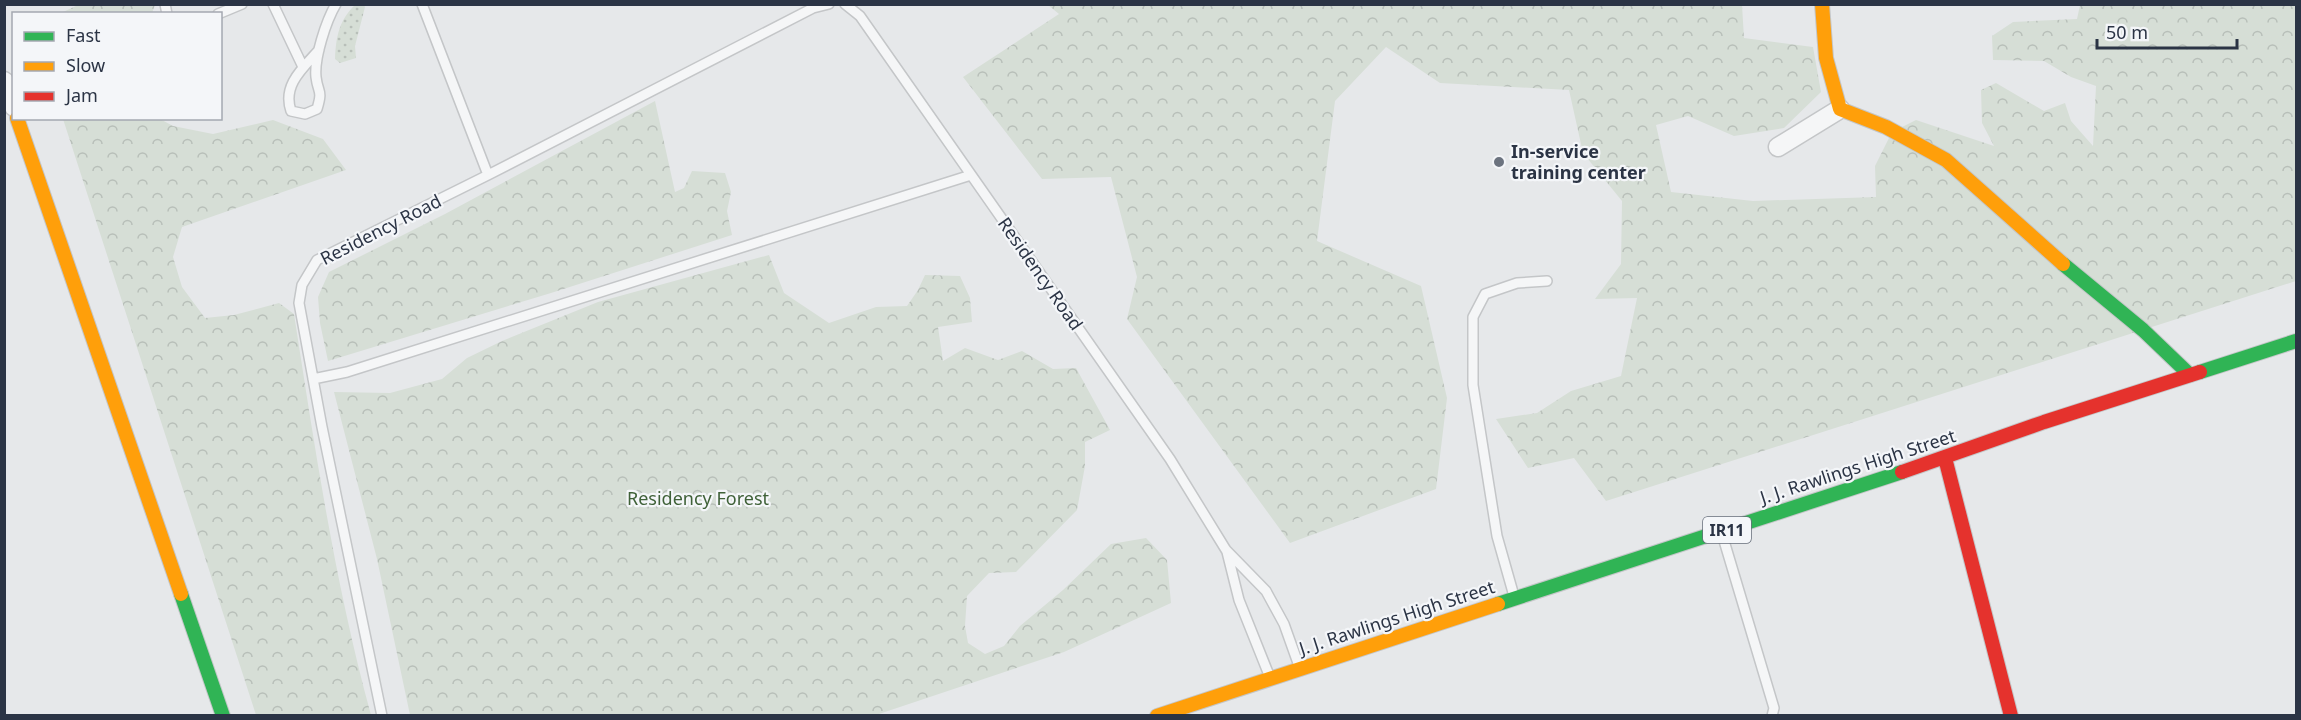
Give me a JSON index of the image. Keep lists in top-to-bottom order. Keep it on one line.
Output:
{"streets":{"street":["J. J. Rawlings High Street","IR11"],"lane":["Residency Road"]},"crossings":[["Residency Road","J. J. Rawlings High Street"]],"parks":["Residency Forest"],"places":["In-service training center"],"legend":["Fast","Slow","Jam"],"scale_bar":"50 m"}
